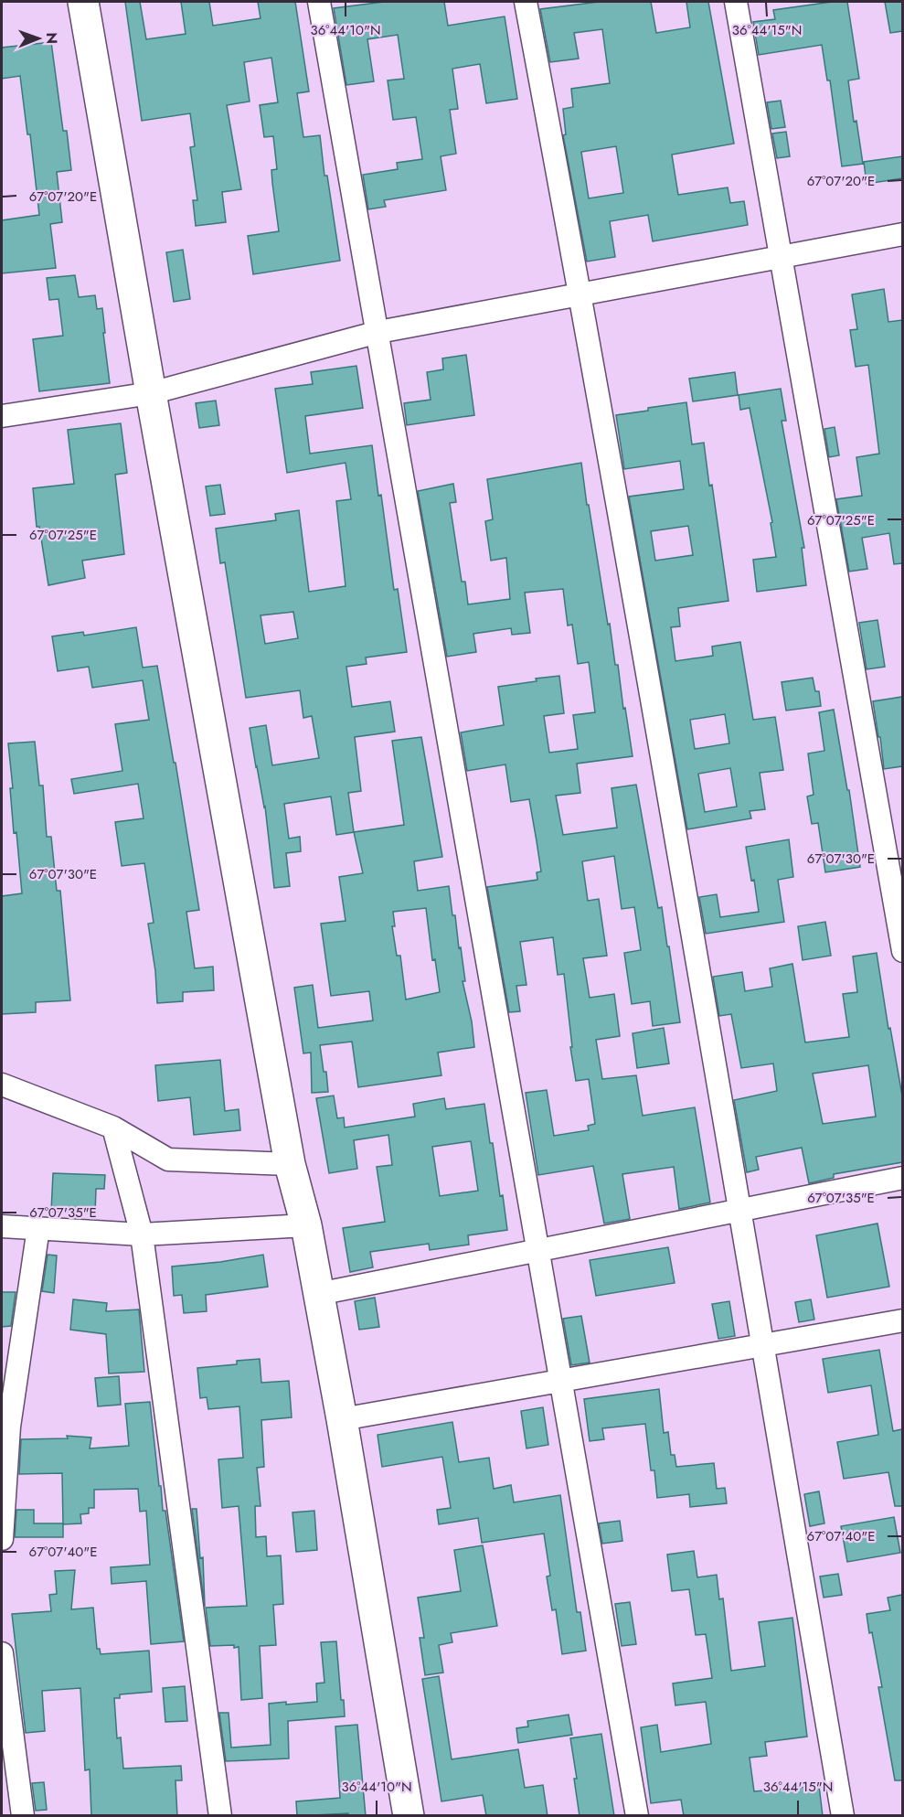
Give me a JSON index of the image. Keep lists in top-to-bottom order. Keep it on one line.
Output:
{"north":"right","coordinates":["36°44'10\"N","36°44'15\"N","67°07'20\"E","67°07'25\"E","67°07'30\"E","67°07'35\"E","67°07'40\"E"]}
